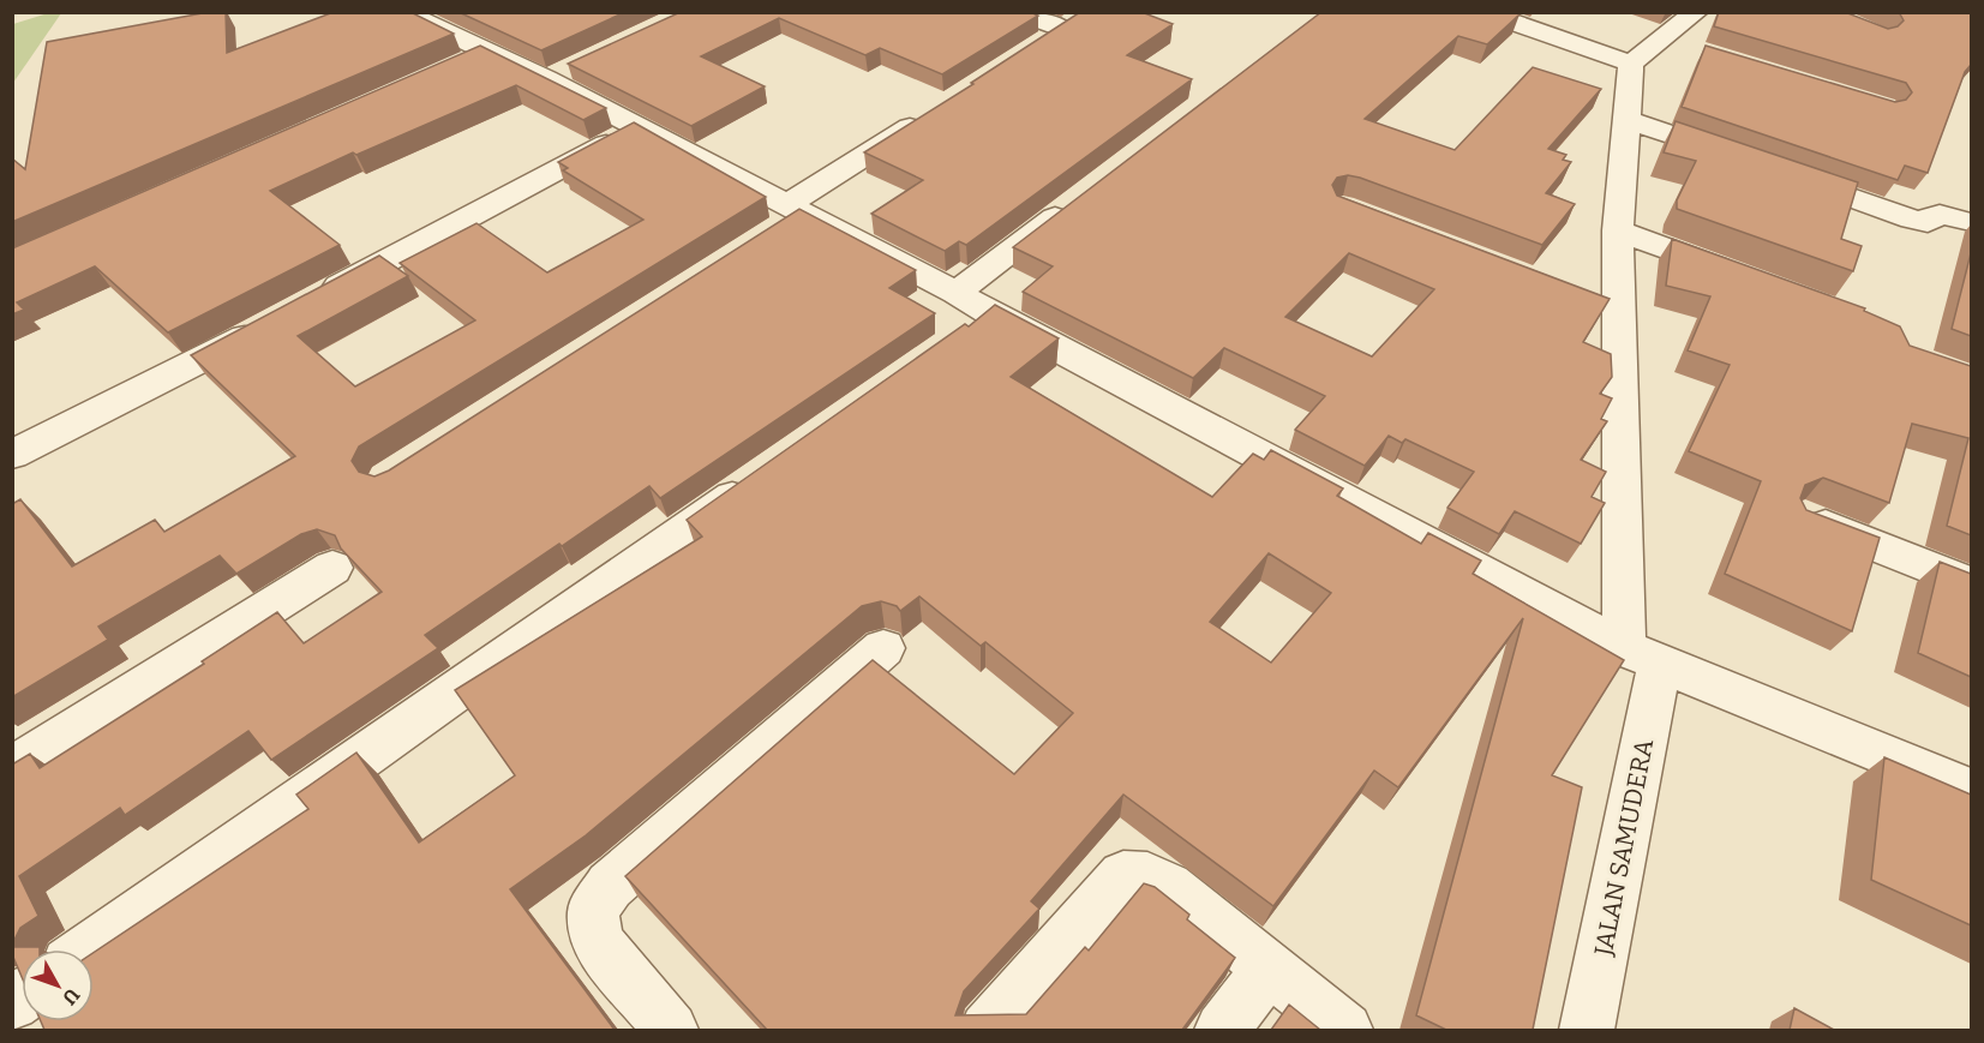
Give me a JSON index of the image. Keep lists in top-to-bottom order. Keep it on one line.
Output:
{"streets":{"street":["JALAN SAMUDERA"]},"north":"bottom right"}
